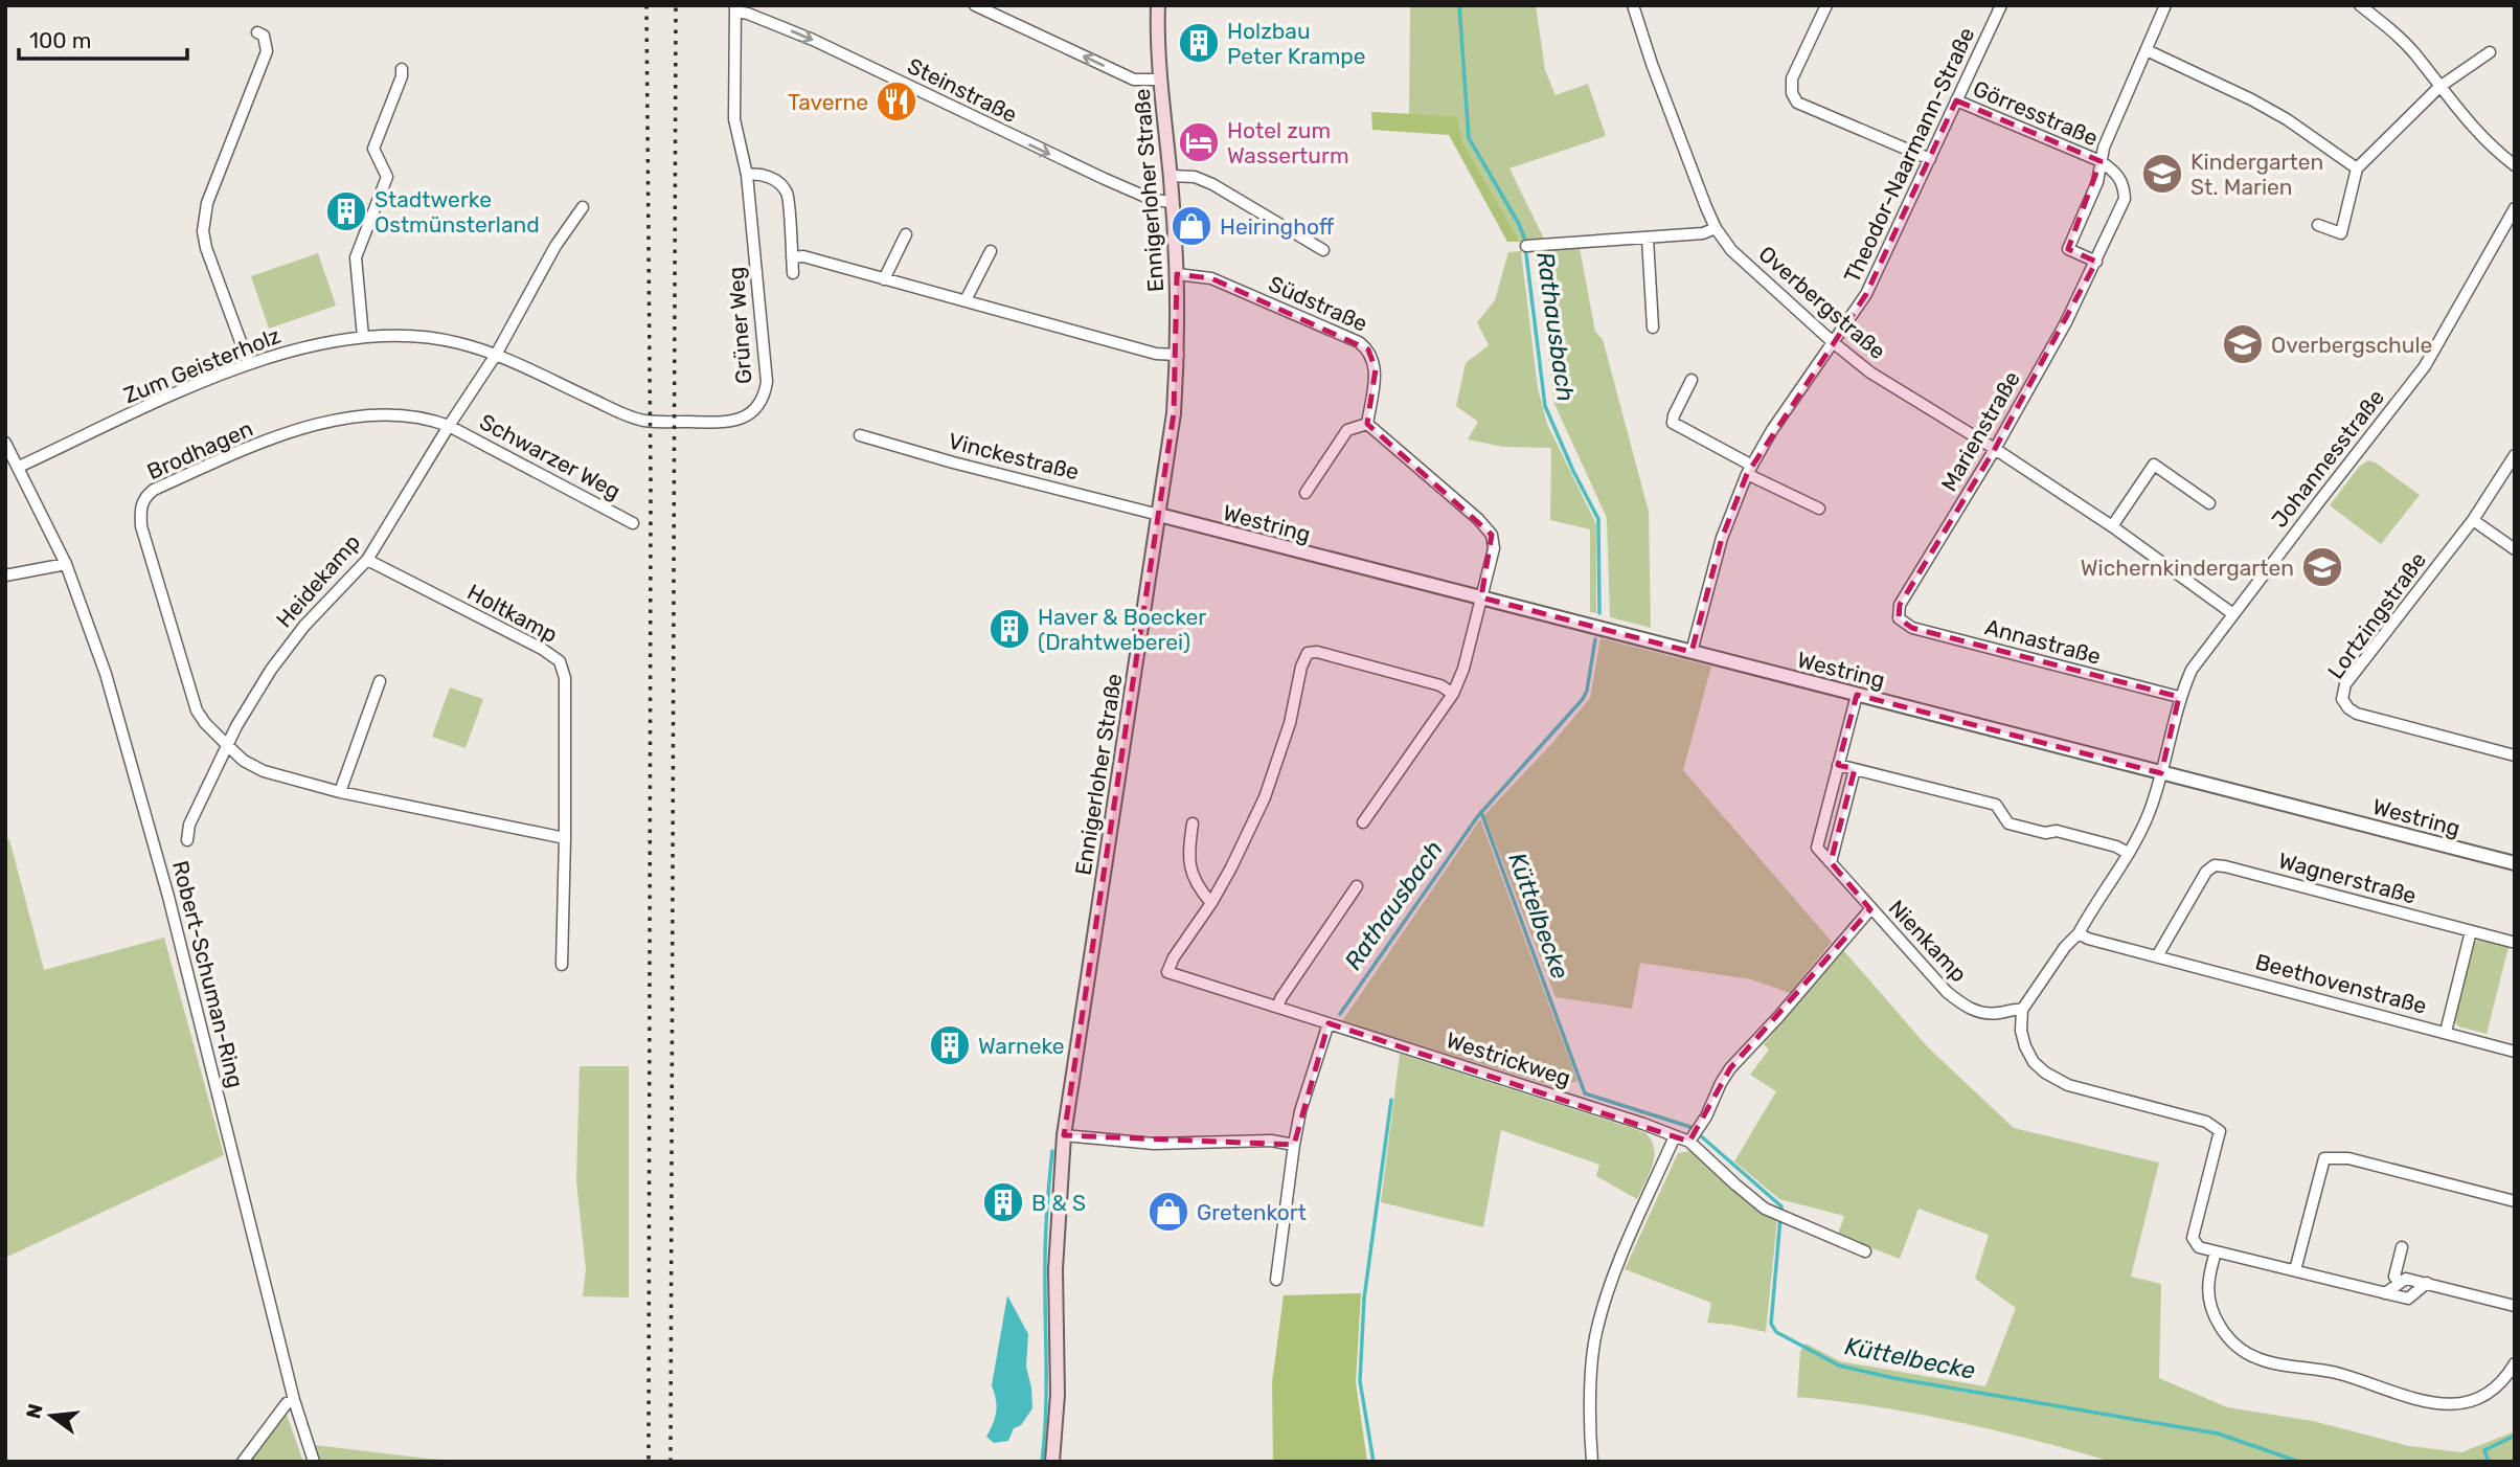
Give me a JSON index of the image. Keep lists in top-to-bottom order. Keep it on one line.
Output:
{"streets":{"main road":["Ennigerloher Straße"],"street":["Steinstraße","Görresstraße","Theodor-Naarmann-Straße","Overbergstraße","Südstraße","Grüner Weg","Zum Geisterholz","Marienstraße","Brodhagen","Schwarzer Weg","Vinckestraße","Johannesstraße","Westring","Heidekamp","Holtkamp","Lortzingstraße","Annastraße","Wagnerstraße","Nienkamp","Robert-Schuman-Ring","Beethovenstraße","Westrickweg"]},"crossings":[["Steinstraße","Ennigerloher Straße"],["Steinstraße","Grüner Weg"],["Görresstraße","Theodor-Naarmann-Straße"],["Görresstraße","Marienstraße"],["Theodor-Naarmann-Straße","Overbergstraße"],["Theodor-Naarmann-Straße","Westring"],["Ennigerloher Straße","Südstraße"],["Ennigerloher Straße","Vinckestraße"],["Ennigerloher Straße","Westring"],["Overbergstraße","Marienstraße"],["Overbergstraße","Johannesstraße"],["Grüner Weg","Zum Geisterholz"],["Grüner Weg","Heidekamp"],["Zum Geisterholz","Heidekamp"],["Zum Geisterholz","Robert-Schuman-Ring"],["Marienstraße","Annastraße"],["Brodhagen","Schwarzer Weg"],["Brodhagen","Heidekamp"],["Schwarzer Weg","Heidekamp"],["Vinckestraße","Westring"],["Johannesstraße","Westring"],["Johannesstraße","Annastraße"],["Johannesstraße","Nienkamp"],["Johannesstraße","Beethovenstraße"],["Westring","Nienkamp"],["Heidekamp","Holtkamp"],["Wagnerstraße","Beethovenstraße"]],"one_way":["Steinstraße"],"water":["Rathausbach","Küttelbecke"],"places":{"building":["Holzbau Peter Krampe","Stadtwerke Ostmünsterland","Haver & Boecker (Drahtweberei)","Warneke","B & S"],"restaurant":["Taverne"],"hotel":["Hotel zum Wasserturm"],"school or university":["Kindergarten St. Marien","Overbergschule","Wichernkindergarten"],"shop":["Heiringhoff","Gretenkort"]},"scale_bar":"100 m","north":"left"}
